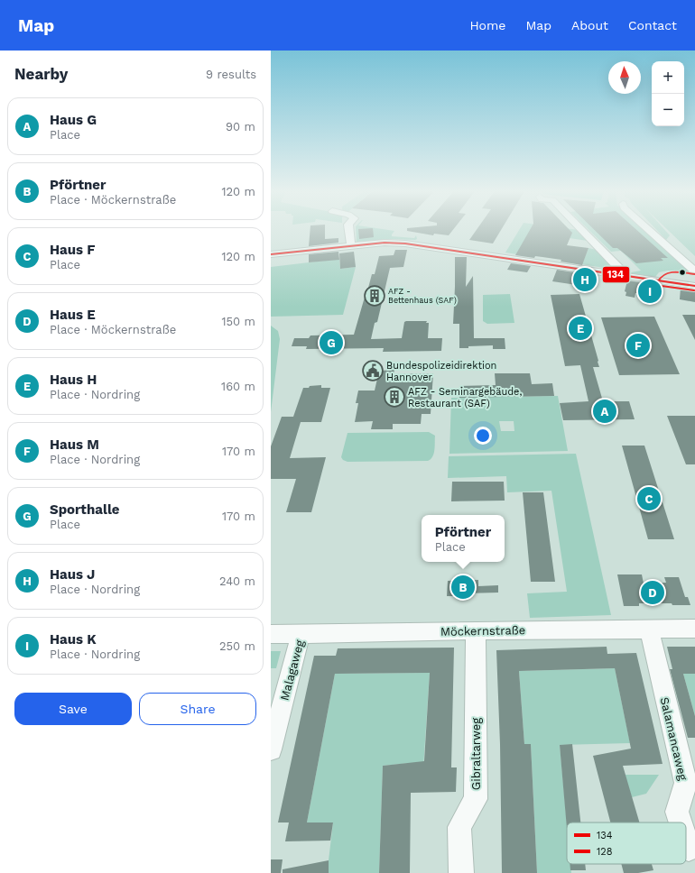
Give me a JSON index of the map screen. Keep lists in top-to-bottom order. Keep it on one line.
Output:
{"streets":{"street":["Möckernstraße","Malagaweg","Salamancaweg","Gibraltarweg"]},"crossings":[["Möckernstraße","Malagaweg"],["Möckernstraße","Salamancaweg"],["Möckernstraße","Gibraltarweg"]],"places":{"building":["AFZ - Bettenhaus (SAF)","AFZ - Seminargebäude, Restaurant (SAF)"],"public building":["Bundespolizeidirektion Hannover"]},"lines":["transit line 134","transit line 128"],"legend":["134","128"],"north":"top","page":{"header":"Map","nav":["Home","Map","About","Contact"],"heading":["Nearby","9 results"],"map_buttons":["+","−"],"list":[{"mark":"A","name":"Haus G","note":"Place","value":"90 m"},{"mark":"B","name":"Pförtner","note":"Place · Möckernstraße","value":"120 m"},{"mark":"C","name":"Haus F","note":"Place","value":"120 m"},{"mark":"D","name":"Haus E","note":"Place · Möckernstraße","value":"150 m"},{"mark":"E","name":"Haus H","note":"Place · Nordring","value":"160 m"},{"mark":"F","name":"Haus M","note":"Place · Nordring","value":"170 m"},{"mark":"G","name":"Sporthalle","note":"Place","value":"170 m"},{"mark":"H","name":"Haus J","note":"Place · Nordring","value":"240 m"},{"mark":"I","name":"Haus K","note":"Place · Nordring","value":"250 m"}],"pins":["H","I","E","G","F","A","C","B","D"],"popup":["Pförtner","Place"],"buttons":["Save","Share"]}}
